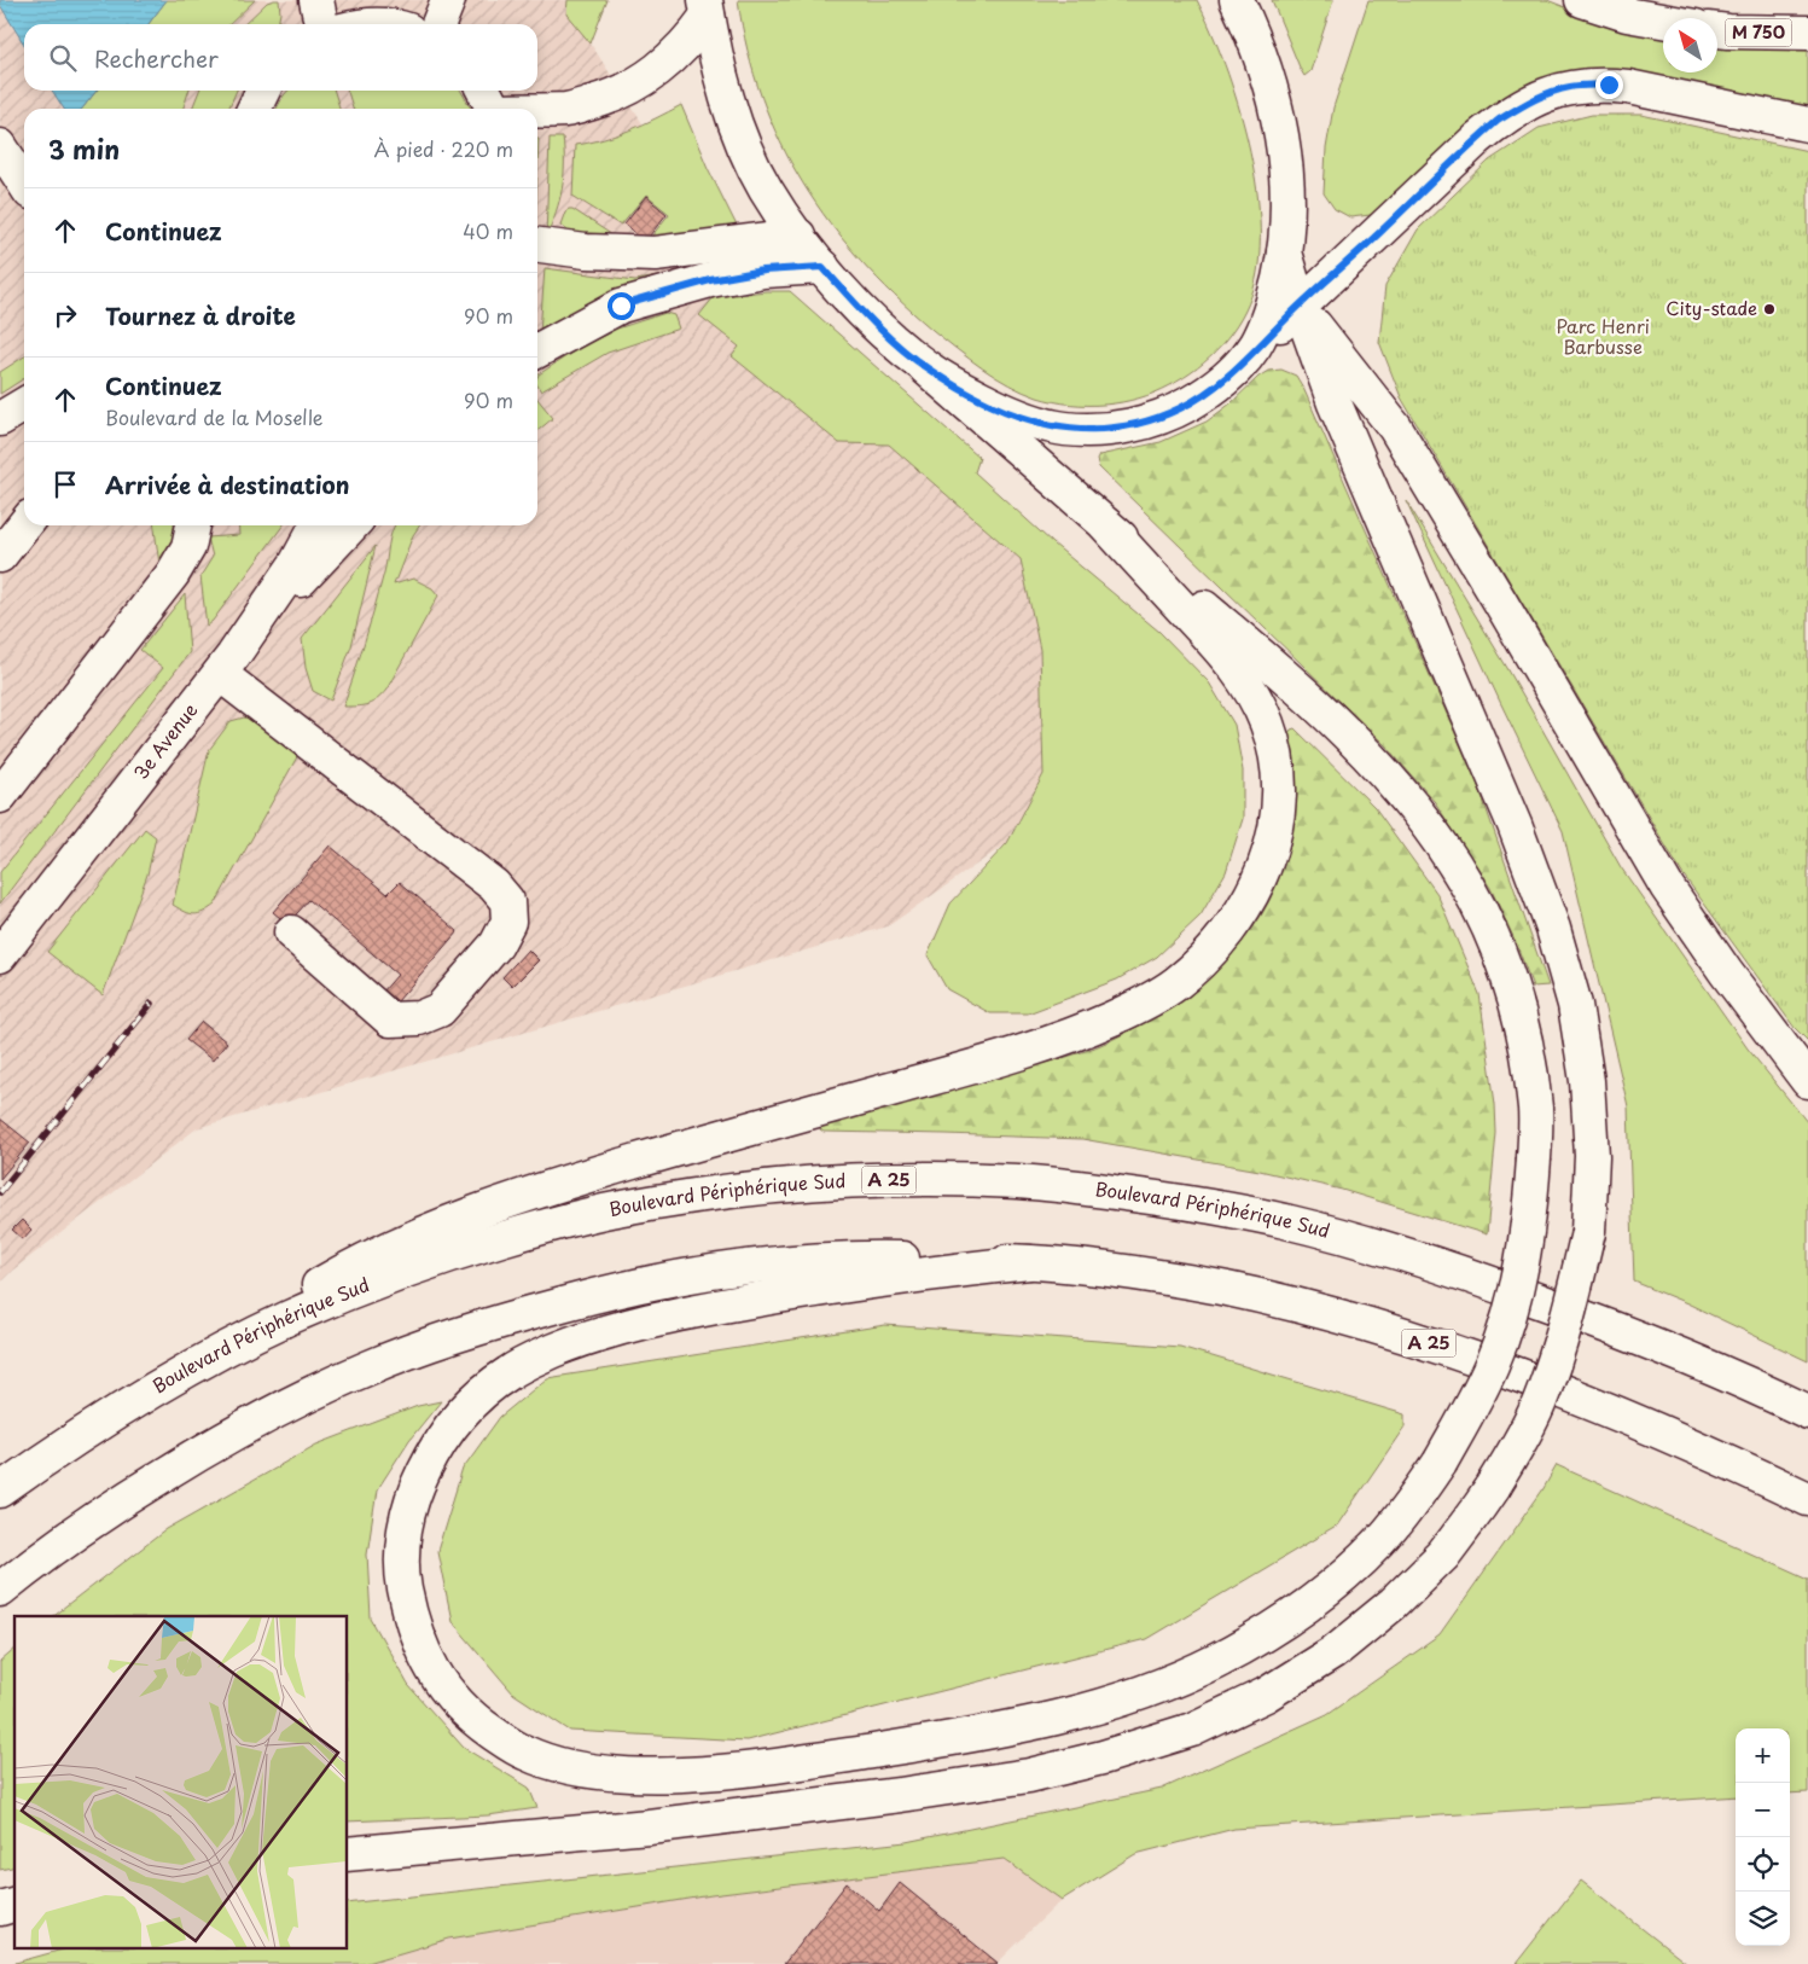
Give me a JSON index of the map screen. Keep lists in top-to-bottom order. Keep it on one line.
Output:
{"streets":{"main road":["M 750","3e Avenue","A 25","Boulevard Périphérique Sud"]},"parks":["Parc Henri Barbusse"],"places":["City-stade"],"north":"top left","page":{"search":"Rechercher","heading":["3 min","À pied · 220 m"],"list":[["Continuez","40 m"],["Tournez à droite","90 m"],["Continuez","Boulevard de la Moselle","90 m"],"Arrivée à destination"],"map_buttons":["+","−"]}}
